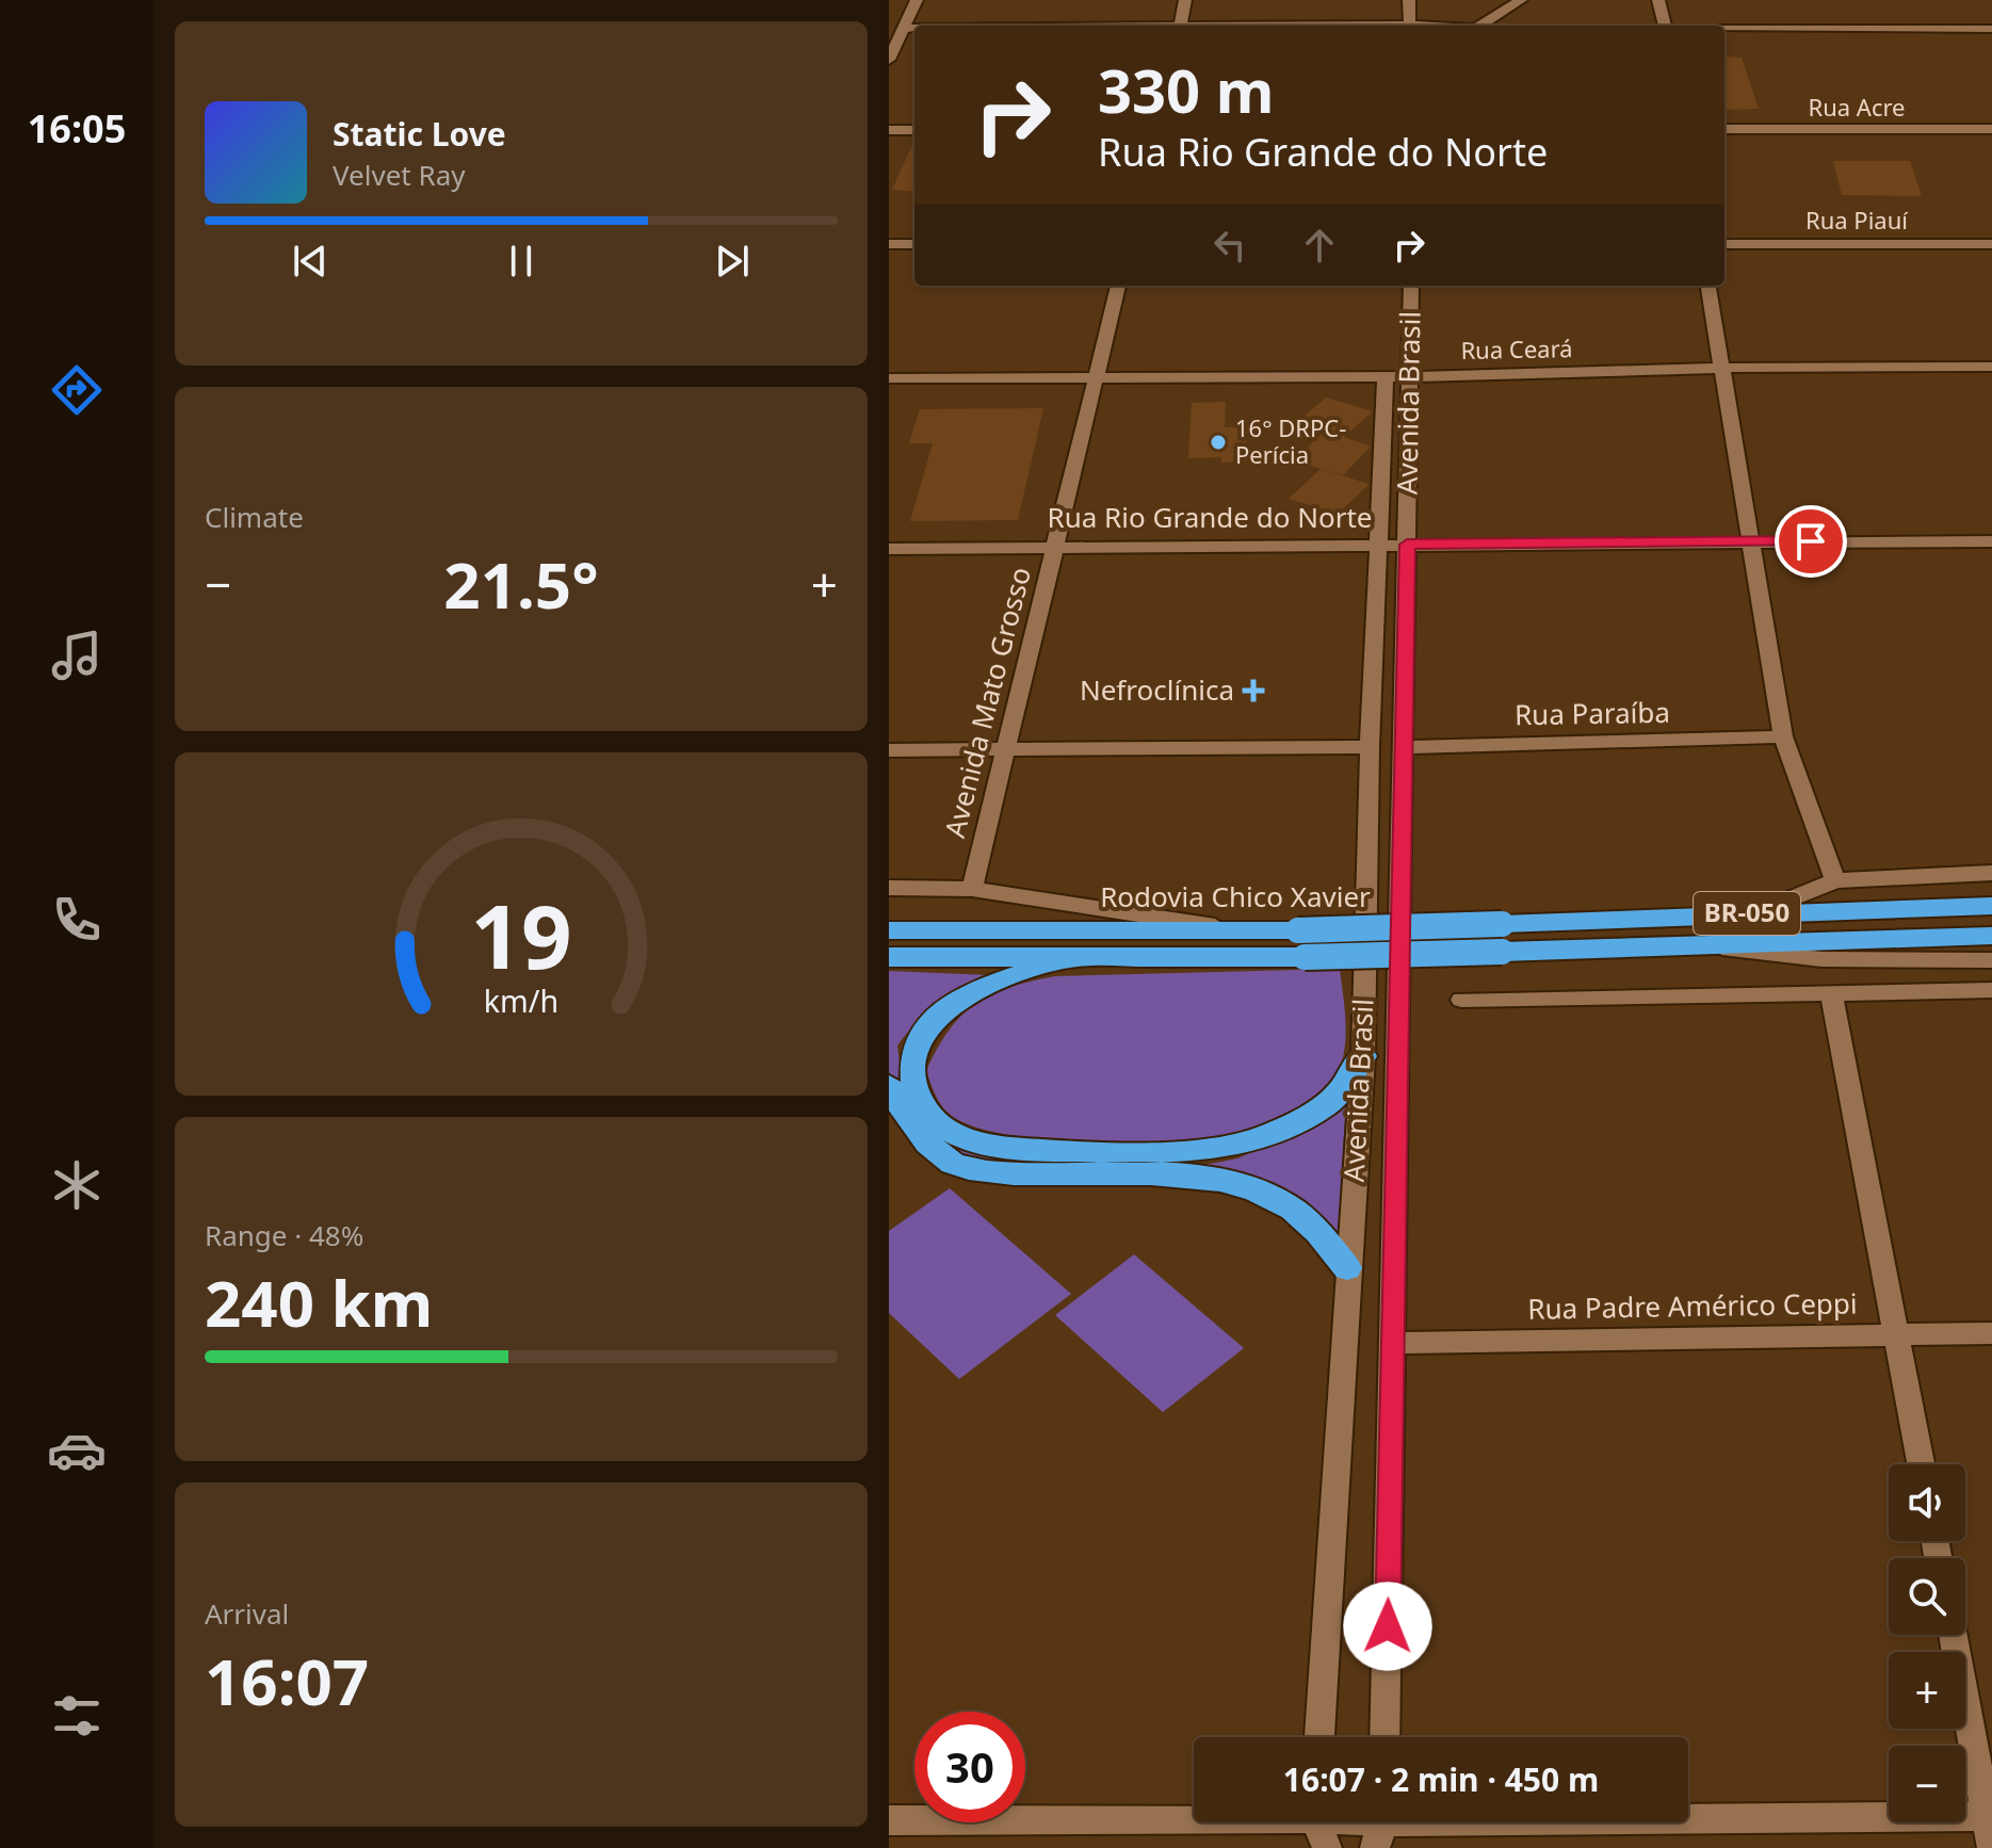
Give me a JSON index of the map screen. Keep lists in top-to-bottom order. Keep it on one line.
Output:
{"streets":{"highway":["Rodovia Chico Xavier","BR-050"],"street":["Rua Acre","Rua Piauí","Rua Ceará","Avenida Brasil","Rua Rio Grande do Norte","Avenida Mato Grosso","Rua Paraíba","Rua Padre Américo Ceppi"]},"crossings":[["Rua Ceará","Avenida Brasil"],["Rua Ceará","Avenida Mato Grosso"],["Avenida Brasil","Rua Rio Grande do Norte"],["Avenida Brasil","Rua Paraíba"],["Avenida Brasil","Rua Padre Américo Ceppi"],["Rua Rio Grande do Norte","Avenida Mato Grosso"]],"places":{"other":["16° DRPC- Perícia"],"health":["Nefroclínica"]},"page":{"tabs":"16:05","turn":["330 m","Rua Rio Grande do Norte"],"song":["Static Love","Velvet Ray"],"tile":["Climate",["Range · 48%","240 km"],["Arrival","16:07"]],"heat":["−","21.5°","+"],"map_buttons":["+","−"],"limit":"30","trip":"16:07 · 2 min · 450 m","gauge":["19","km/h"]}}
